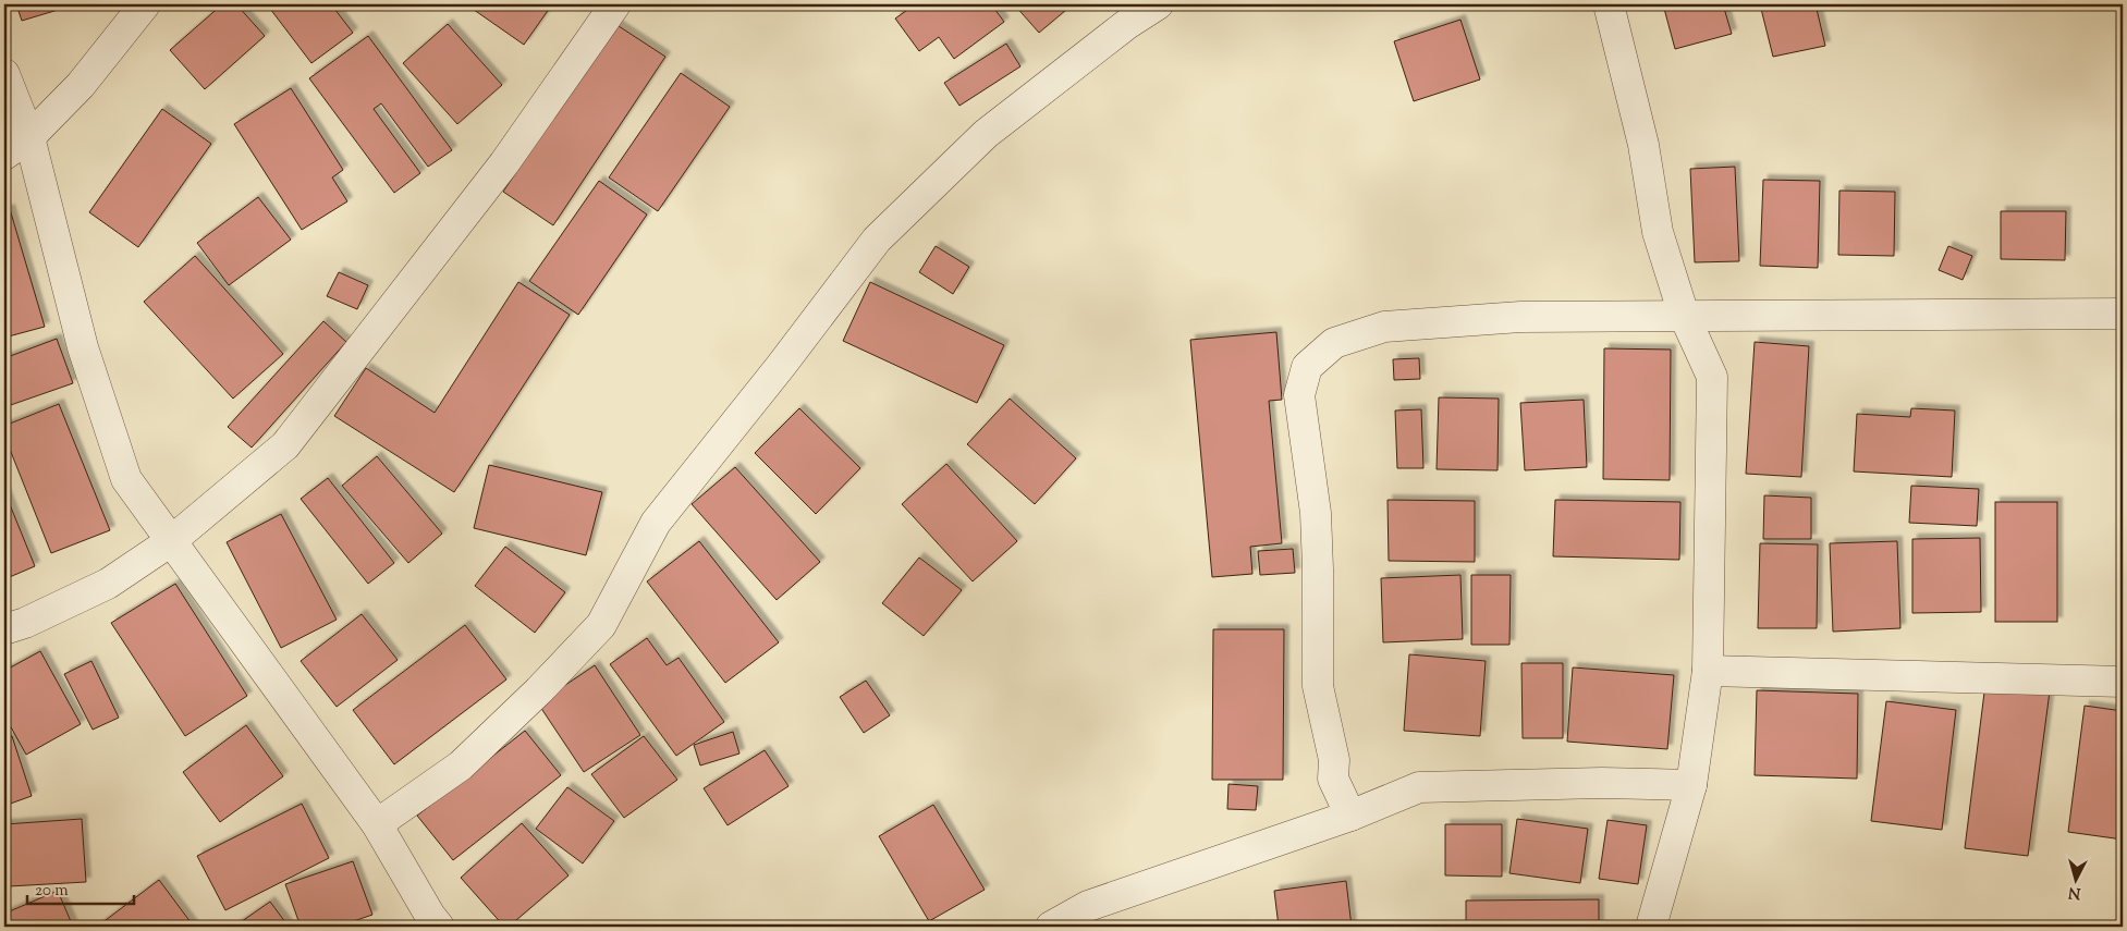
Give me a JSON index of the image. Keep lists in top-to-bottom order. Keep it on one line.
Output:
{"scale_bar":"20 m","north":"bottom"}
